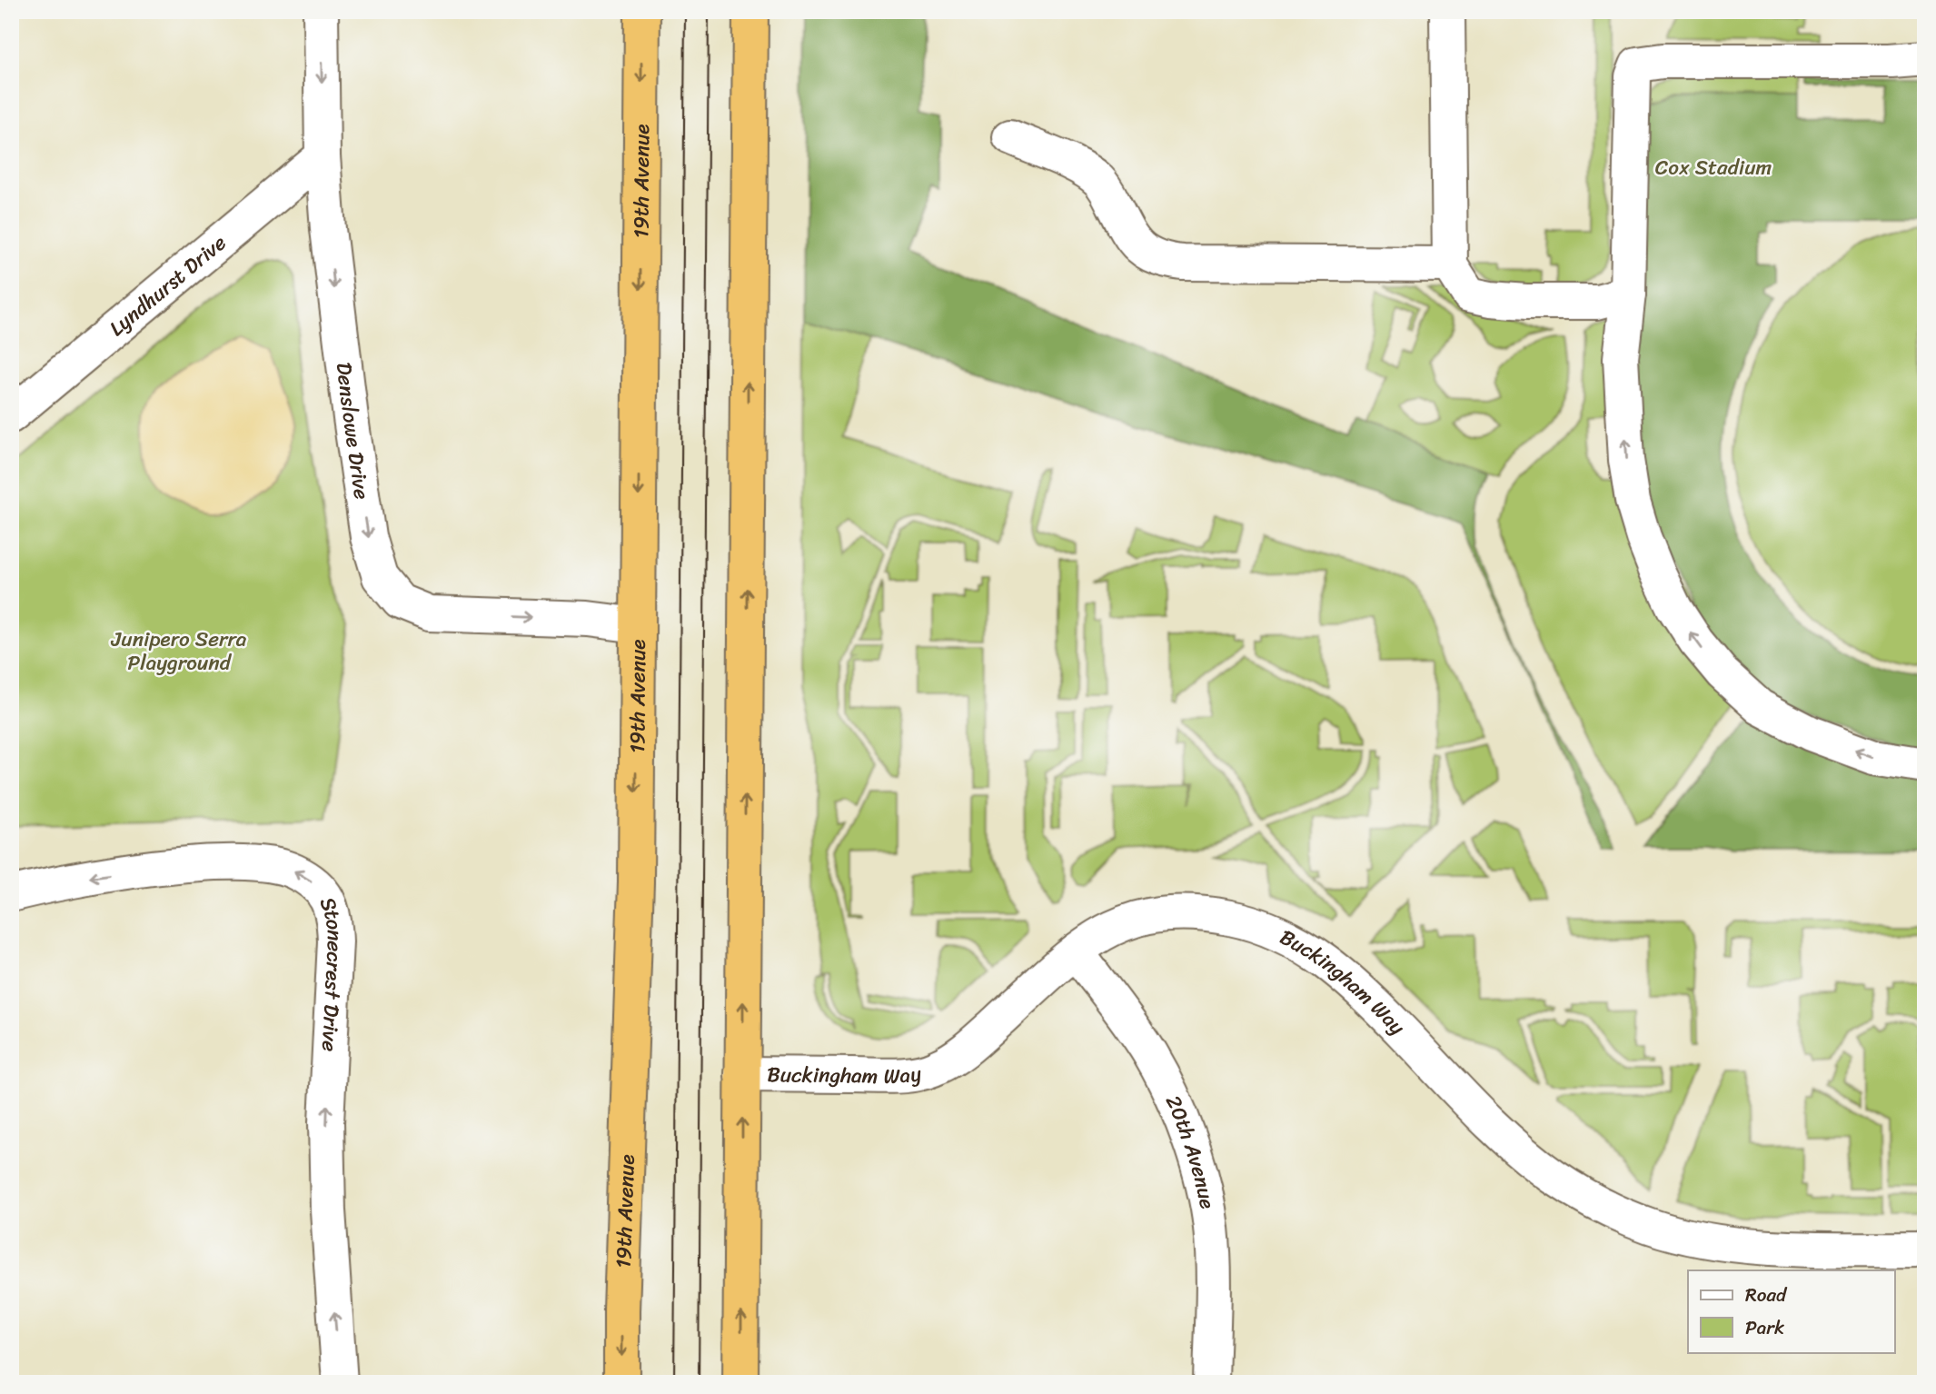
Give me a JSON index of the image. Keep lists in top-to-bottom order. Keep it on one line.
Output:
{"streets":{"highway":["19th Avenue"],"street":["Lyndhurst Drive","Denslowe Drive","Stonecrest Drive","Buckingham Way","20th Avenue"]},"crossings":[["19th Avenue","Denslowe Drive"],["Lyndhurst Drive","Denslowe Drive"],["Buckingham Way","20th Avenue"]],"one_way":["Denslowe Drive"],"parks":["Cox Stadium","Junipero Serra Playground"],"legend":["Road","Park"]}
